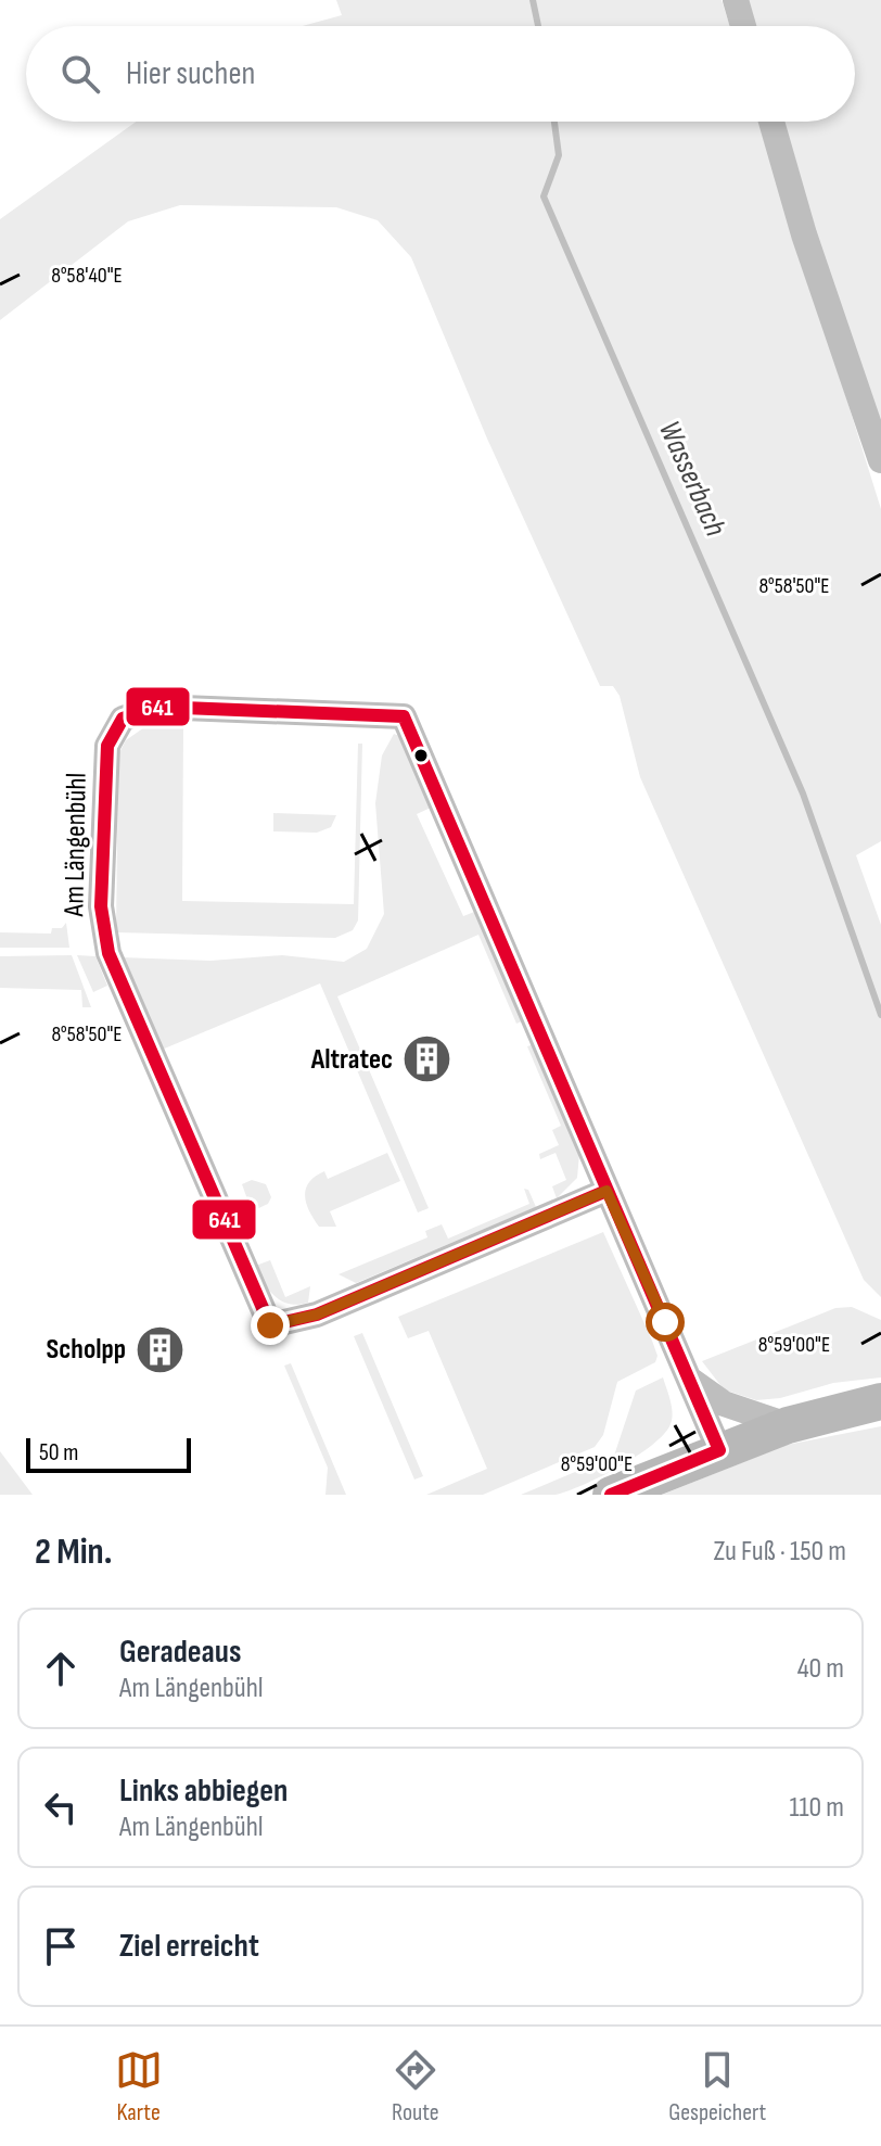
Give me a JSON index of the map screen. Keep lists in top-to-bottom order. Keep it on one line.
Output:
{"streets":{"street":["Am Längenbühl"]},"water":["Wasserbach"],"places":{"building":["Altratec","Scholpp"]},"lines":["transit line 641"],"scale_bar":"50 m","page":{"search":"Hier suchen","scale":"50 m","heading":["2 Min.","Zu Fuß · 150 m"],"list":[["Geradeaus","Am Längenbühl","40 m"],["Links abbiegen","Am Längenbühl","110 m"],"Ziel erreicht"],"nav":["Karte","Route","Gespeichert"]},"coordinates":["8°58'40\"E","8°58'50\"E","8°59'00\"E"]}
